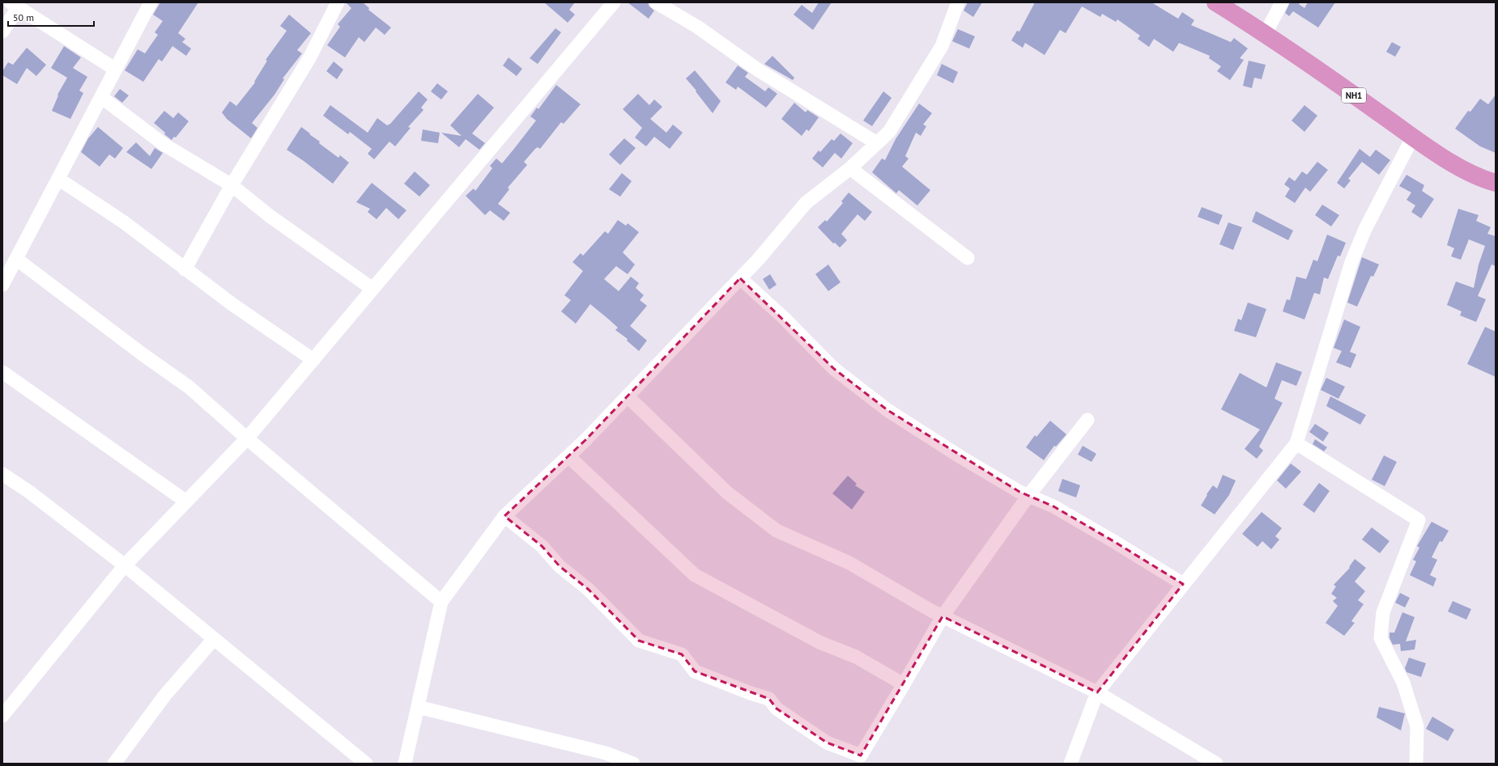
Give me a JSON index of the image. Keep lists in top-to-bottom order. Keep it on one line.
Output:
{"streets":{"highway":["NH1"]},"scale_bar":"50 m"}
